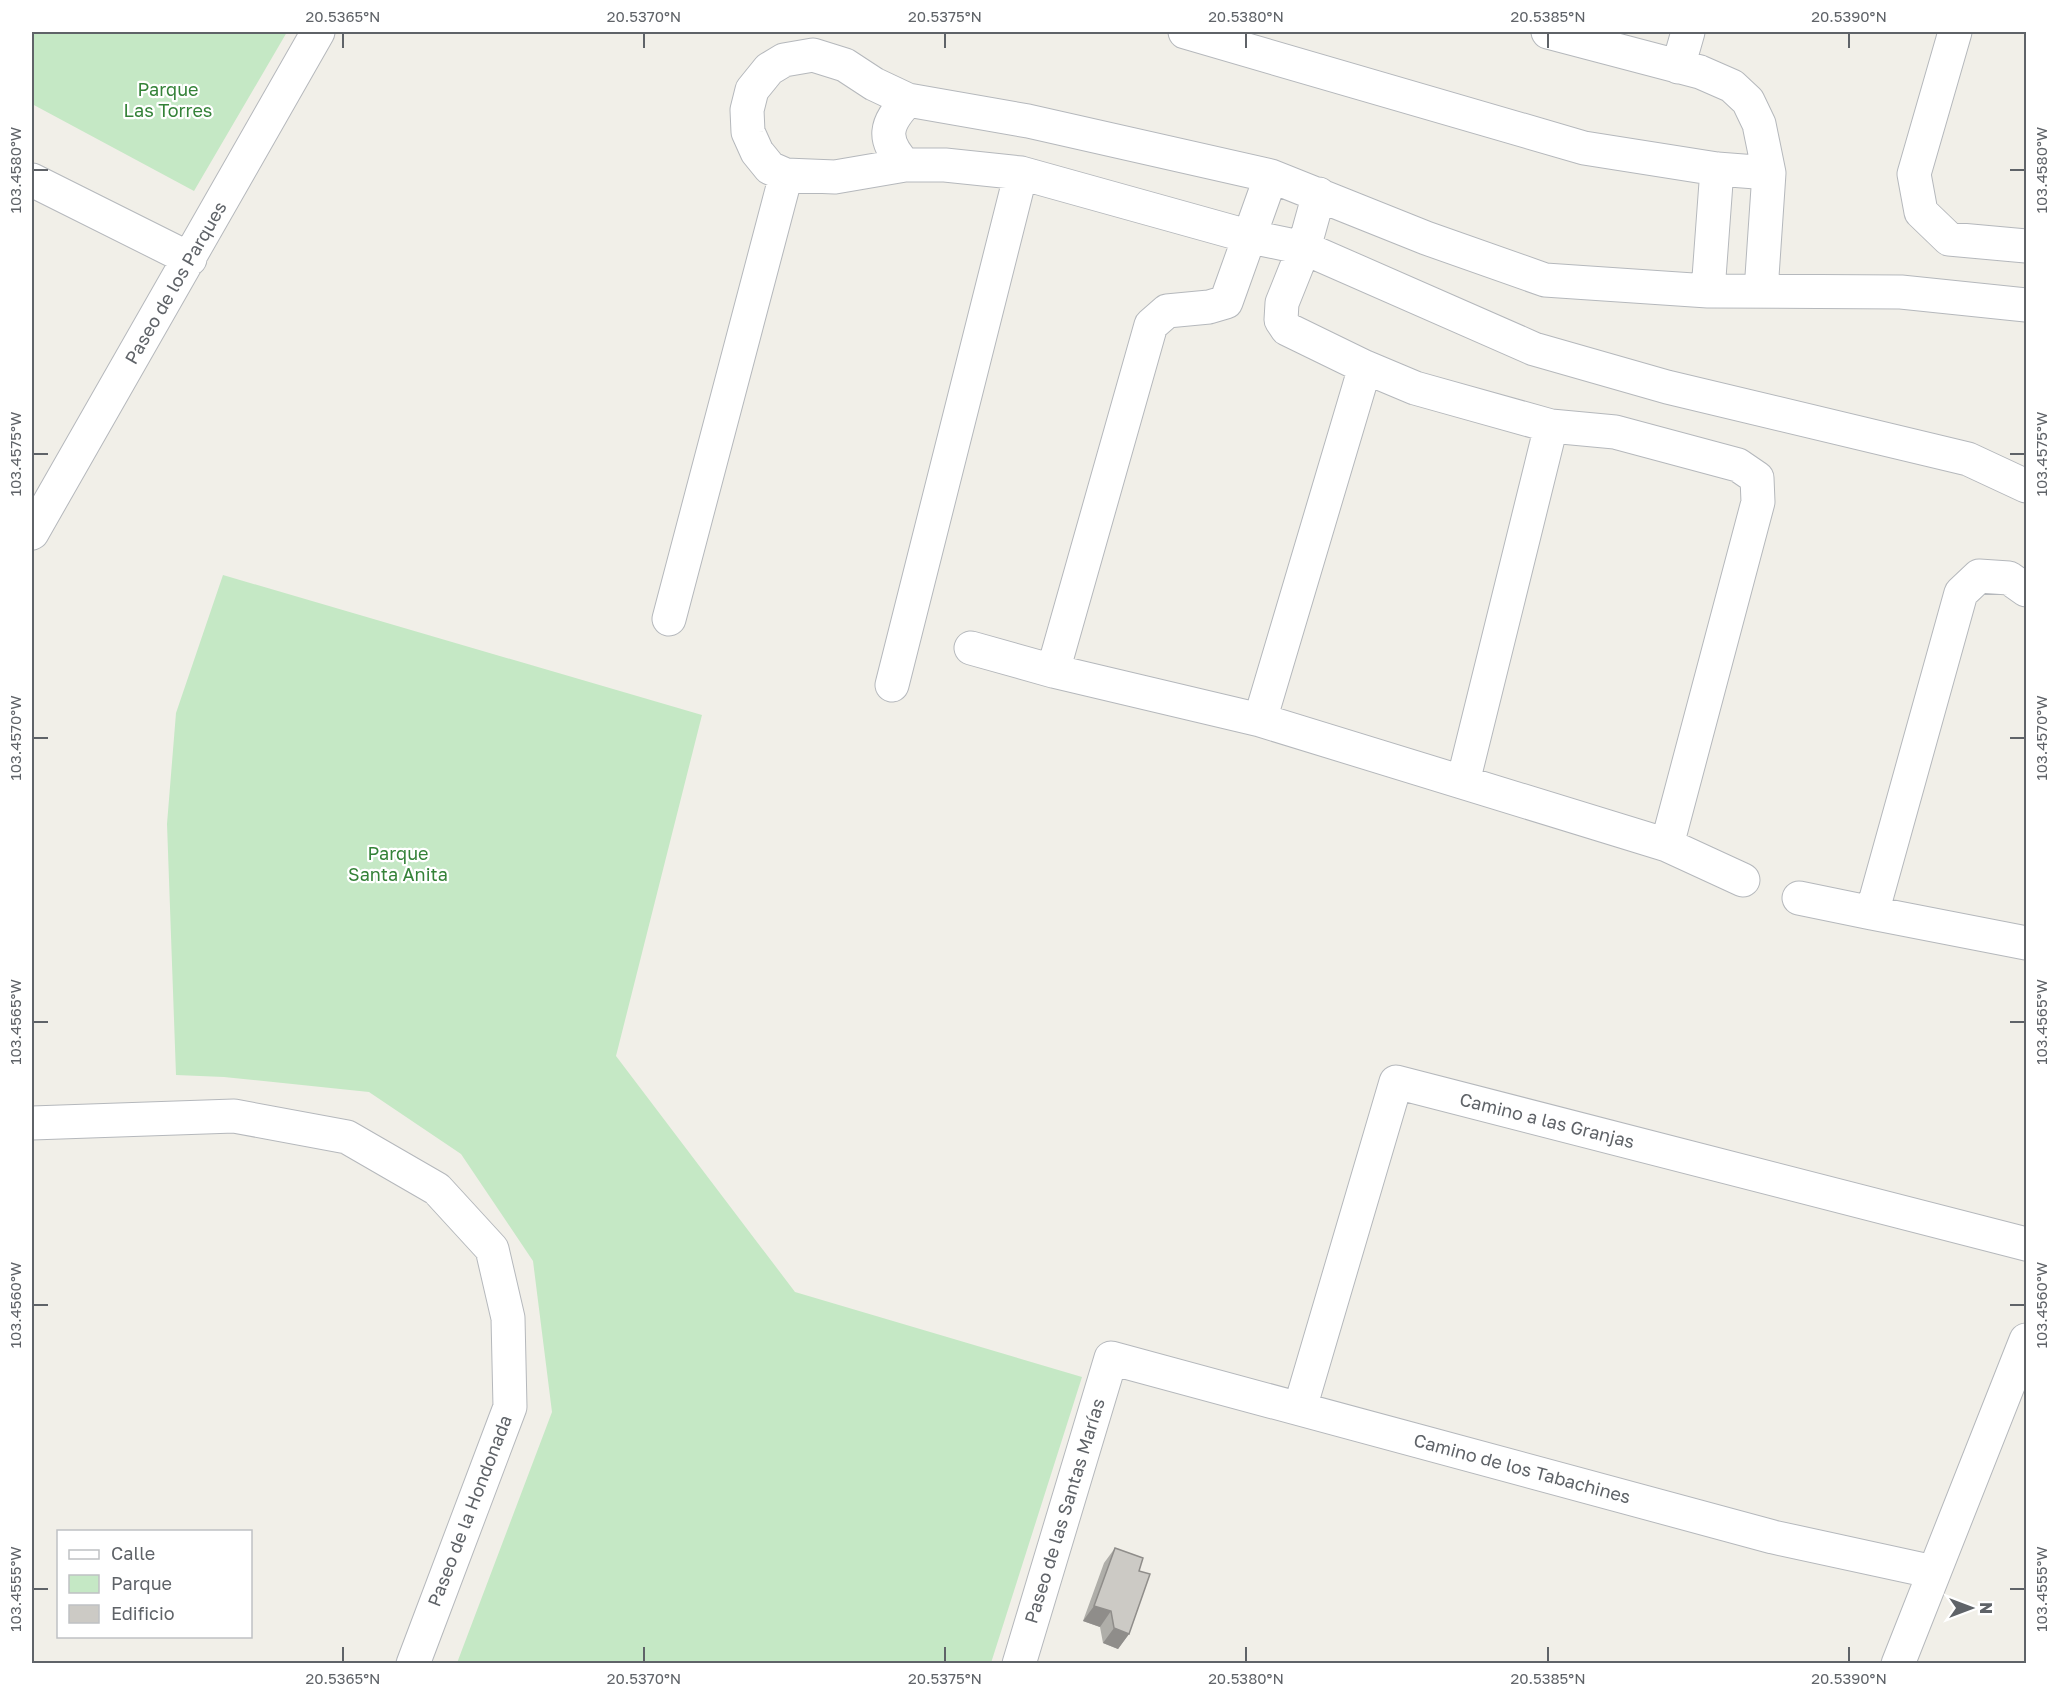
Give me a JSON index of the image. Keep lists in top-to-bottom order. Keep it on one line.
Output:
{"streets":{"street":["Paseo de los Parques","Camino a las Granjas","Camino de los Tabachines","Paseo de la Hondonada","Paseo de las Santas Marías"]},"crossings":[["Camino a las Granjas","Camino de los Tabachines"],["Camino de los Tabachines","Paseo de las Santas Marías"]],"parks":["Parque Las Torres","Parque Santa Anita"],"legend":["Calle","Parque","Edificio"],"north":"right","coordinates":["20.5365°N","20.5370°N","20.5375°N","20.5380°N","20.5385°N","20.5390°N","103.4580°W","103.4575°W","103.4570°W","103.4565°W","103.4560°W","103.4555°W"]}
